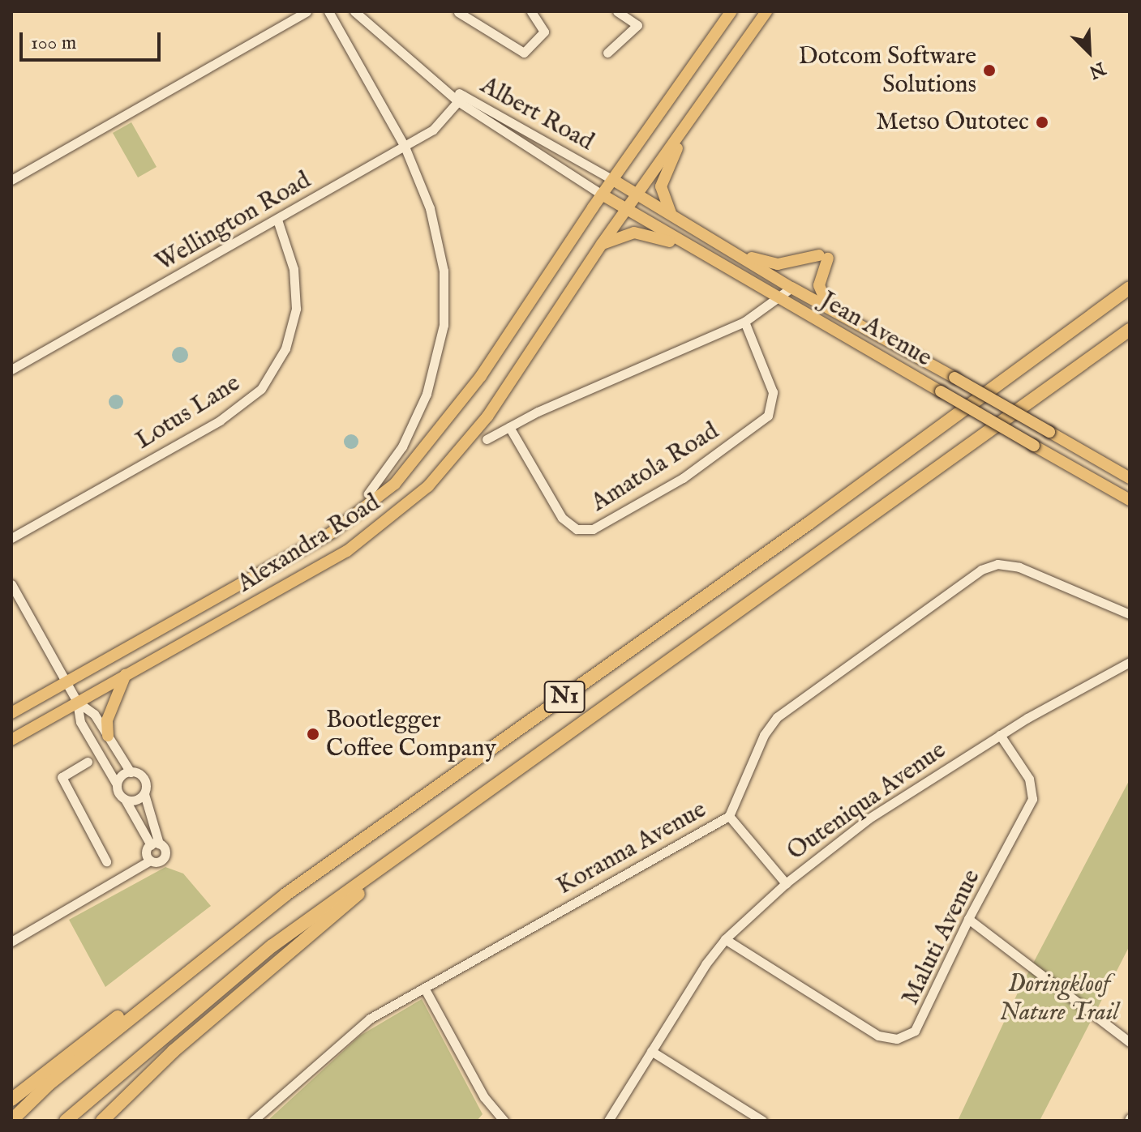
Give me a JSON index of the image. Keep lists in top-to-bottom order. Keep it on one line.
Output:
{"streets":{"highway":["N1"],"main road":["Jean Avenue","Alexandra Road"],"street":["Albert Road","Wellington Road","Lotus Lane","Amatola Road","Outeniqua Avenue","Koranna Avenue","Maluti Avenue"]},"crossings":[["Albert Road","Wellington Road"],["Albert Road","Jean Avenue"],["Albert Road","Alexandra Road"],["Wellington Road","Lotus Lane"],["Wellington Road","Alexandra Road"],["Jean Avenue","Alexandra Road"],["Outeniqua Avenue","Maluti Avenue"]],"parks":["Doringkloof Nature Trail"],"places":["Dotcom Software Solutions","Metso Outotec","Bootlegger Coffee Company"],"scale_bar":"100 m","north":"bottom right"}
